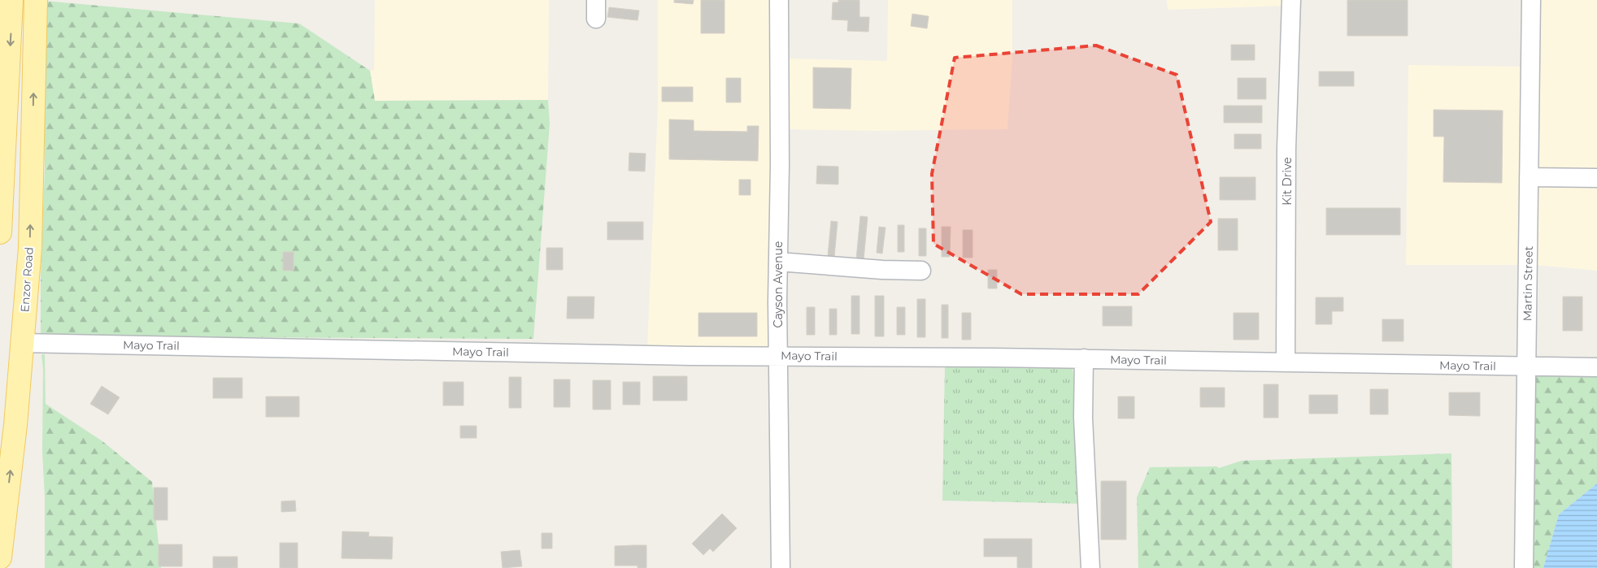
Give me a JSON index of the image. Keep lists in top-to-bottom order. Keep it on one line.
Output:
{"streets":{"main road":["Enzor Road"],"street":["Kit Drive","Martin Street","Cayson Avenue","Mayo Trail"]},"crossings":[["Kit Drive","Mayo Trail"],["Enzor Road","Mayo Trail"],["Martin Street","Mayo Trail"],["Cayson Avenue","Mayo Trail"]]}
